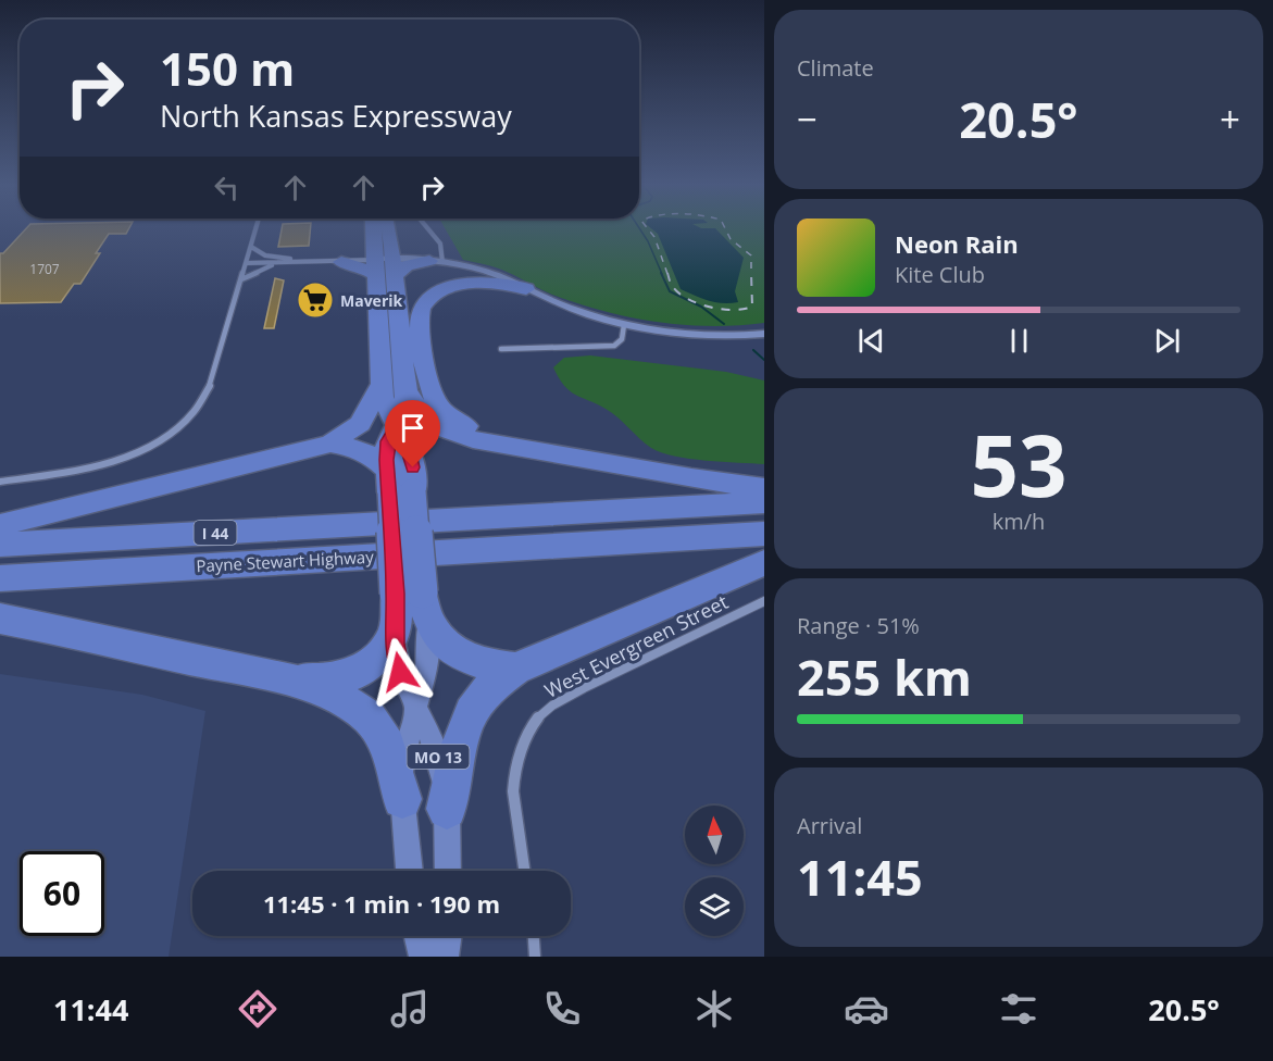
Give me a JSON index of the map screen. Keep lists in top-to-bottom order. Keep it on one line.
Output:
{"streets":{"highway":["I 44","Payne Stewart Highway","MO 13"],"street":["West Evergreen Street"]},"places":{"supermarket":["Maverik"]},"house_numbers":["1707"],"north":"top","page":{"tile":["Climate",["53","km/h"],["Range · 51%","255 km"],["Arrival","11:45"]],"turn":["150 m","North Kansas Expressway"],"heat":["−","20.5°","+"],"song":["Neon Rain","Kite Club"],"limit":"60","trip":"11:45 · 1 min · 190 m","tabs":["11:44","20.5°"]}}
